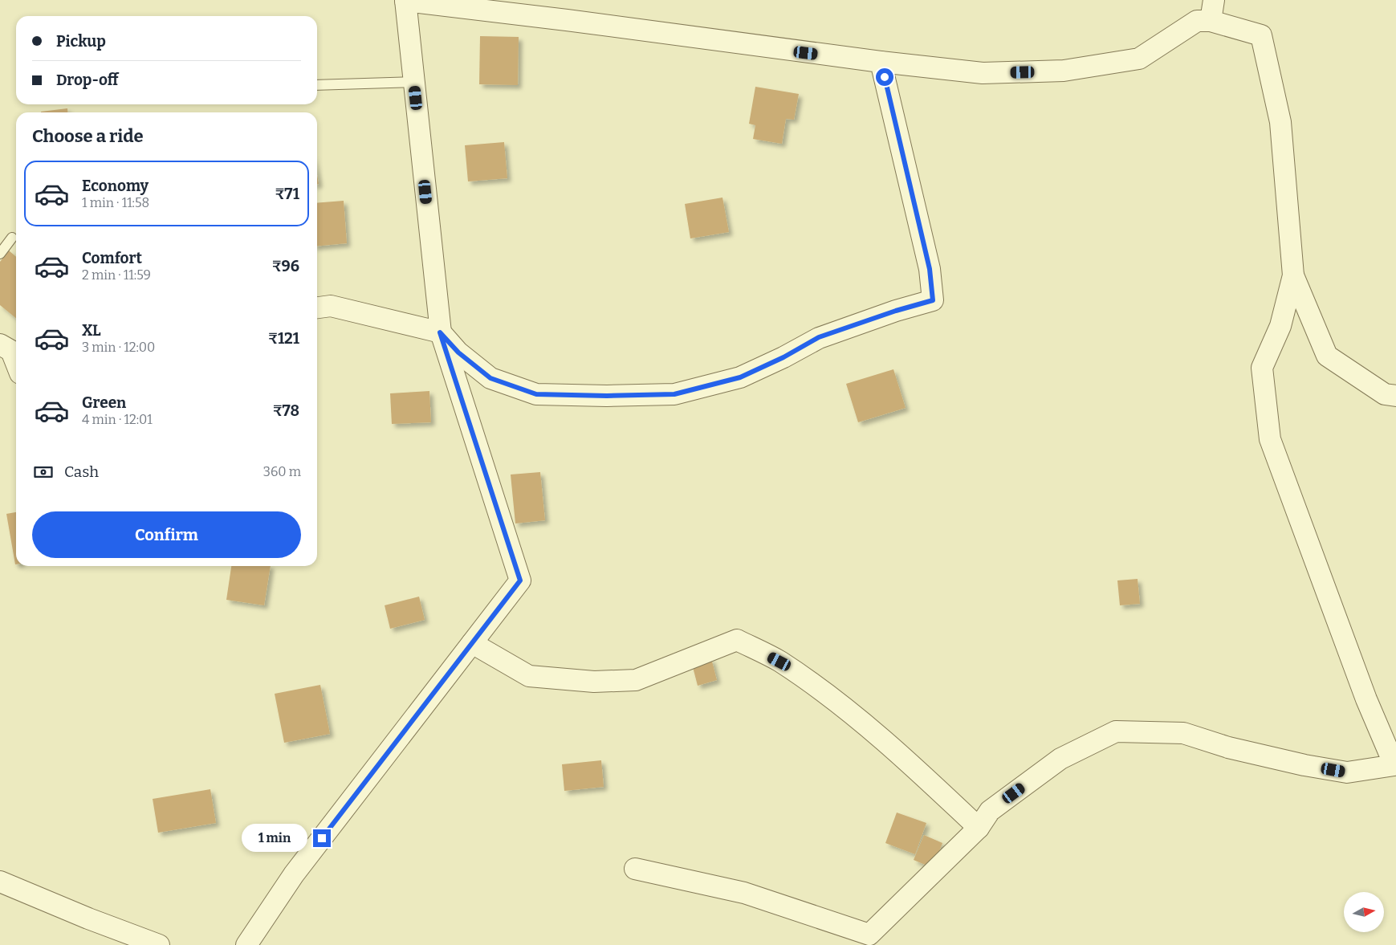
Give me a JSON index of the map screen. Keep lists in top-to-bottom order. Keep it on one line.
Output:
{"north":"right","page":{"banner":["Pickup","Drop-off"],"heading":"Choose a ride","list":[{"name":"Economy","note":"1 min · 11:58","value":"₹71"},{"name":"Comfort","note":"2 min · 11:59","value":"₹96"},{"name":"XL","note":"3 min · 12:00","value":"₹121"},{"name":"Green","note":"4 min · 12:01","value":"₹78"}],"pay":["Cash","360 m"],"buttons":"Confirm","bubble":"1 min"}}
